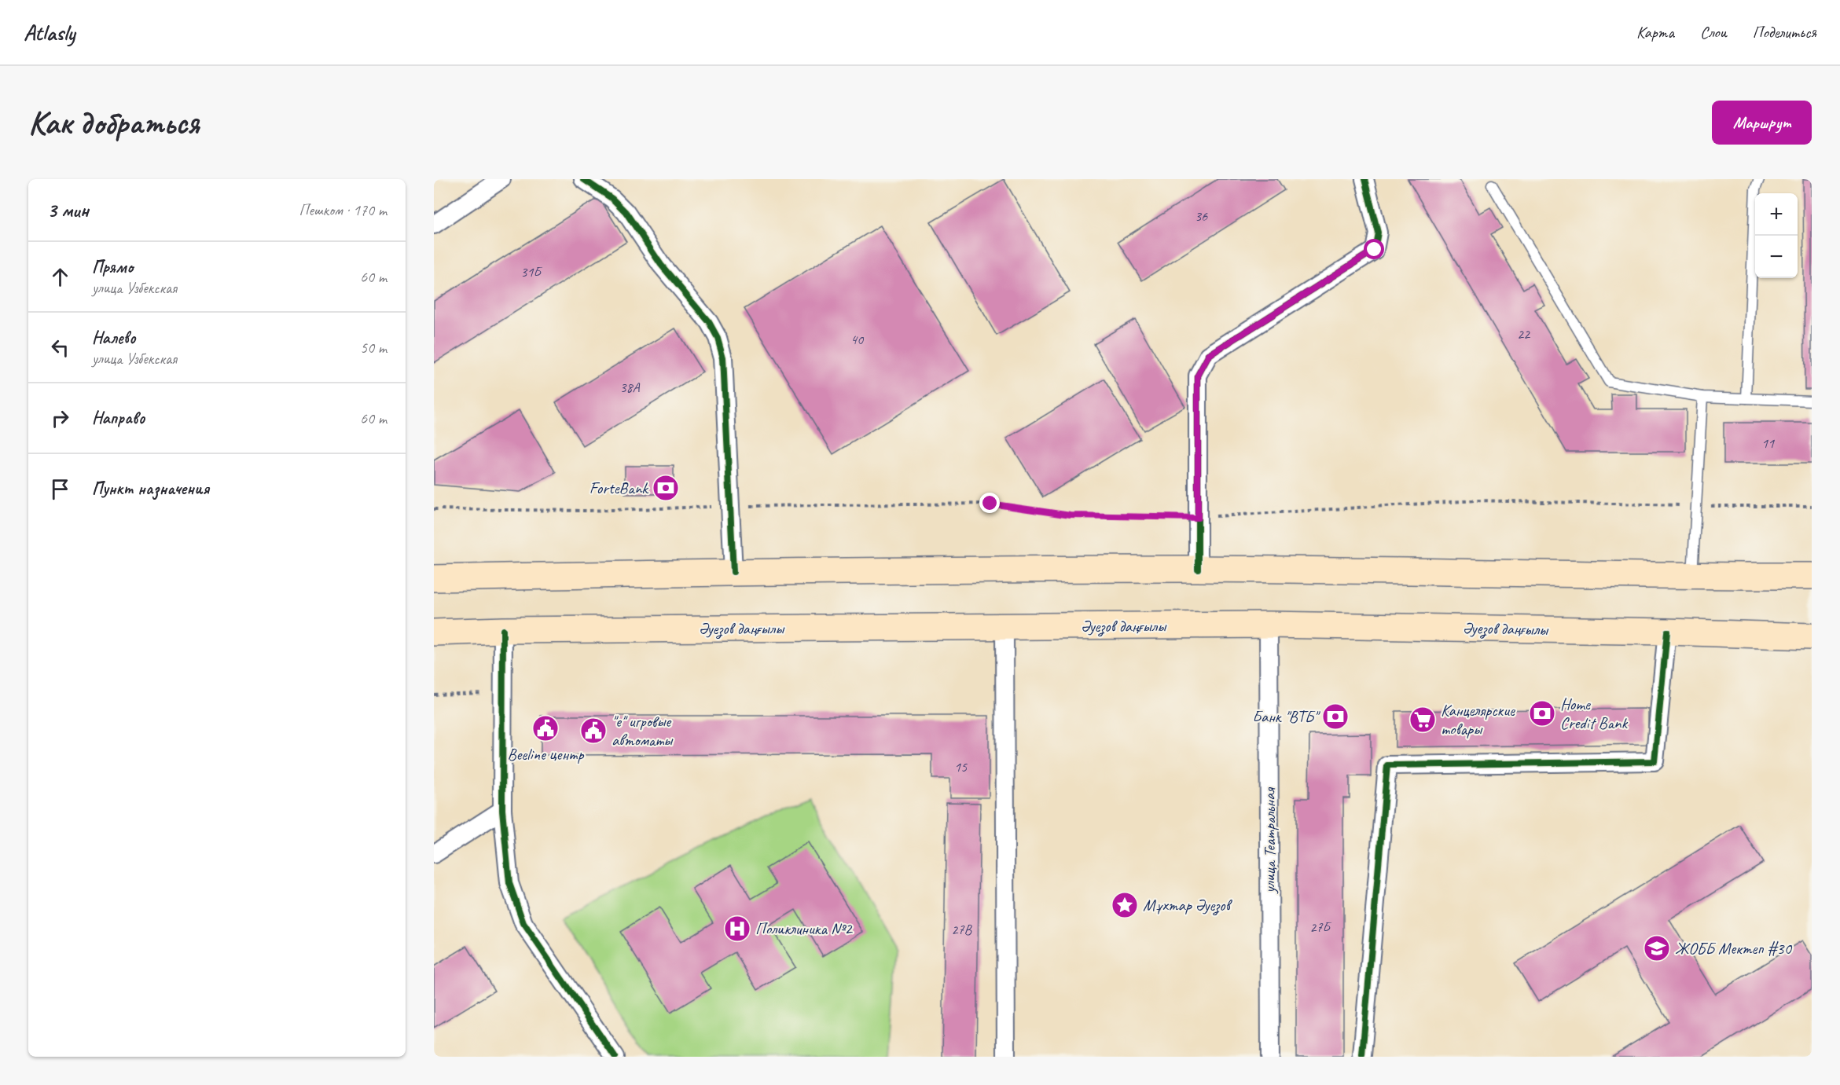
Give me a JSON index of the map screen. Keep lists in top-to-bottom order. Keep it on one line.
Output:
{"streets":{"main road":["Әуезов даңғылы"],"street":["улица Театральная"]},"crossings":[["Әуезов даңғылы","улица Театральная"]],"places":{"bank":["ForteBank","Home Credit Bank","Банк \"ВТБ\""],"supermarket":["Канцелярские товары"],"public building":["Beeline центр","\"е\" игровые автоматы"],"place":["Мұхтар Әуезов"],"hospital":["Поликлиника №2"],"school or university":["ЖОББ Мектеп #30"]},"house_numbers":["36","31Б","22","40","38А","11","15","27Б","27В"],"page":{"header":"Atlasly","nav":["Карта","Слои","Поделиться"],"buttons":"Маршрут","title":"Как добраться","heading":["3 мин","Пешком · 170 m"],"map_buttons":["+","−"],"list":[["Прямо","улица Узбекская","60 m"],["Налево","улица Узбекская","50 m"],["Направо","60 m"],"Пункт назначения"]}}
